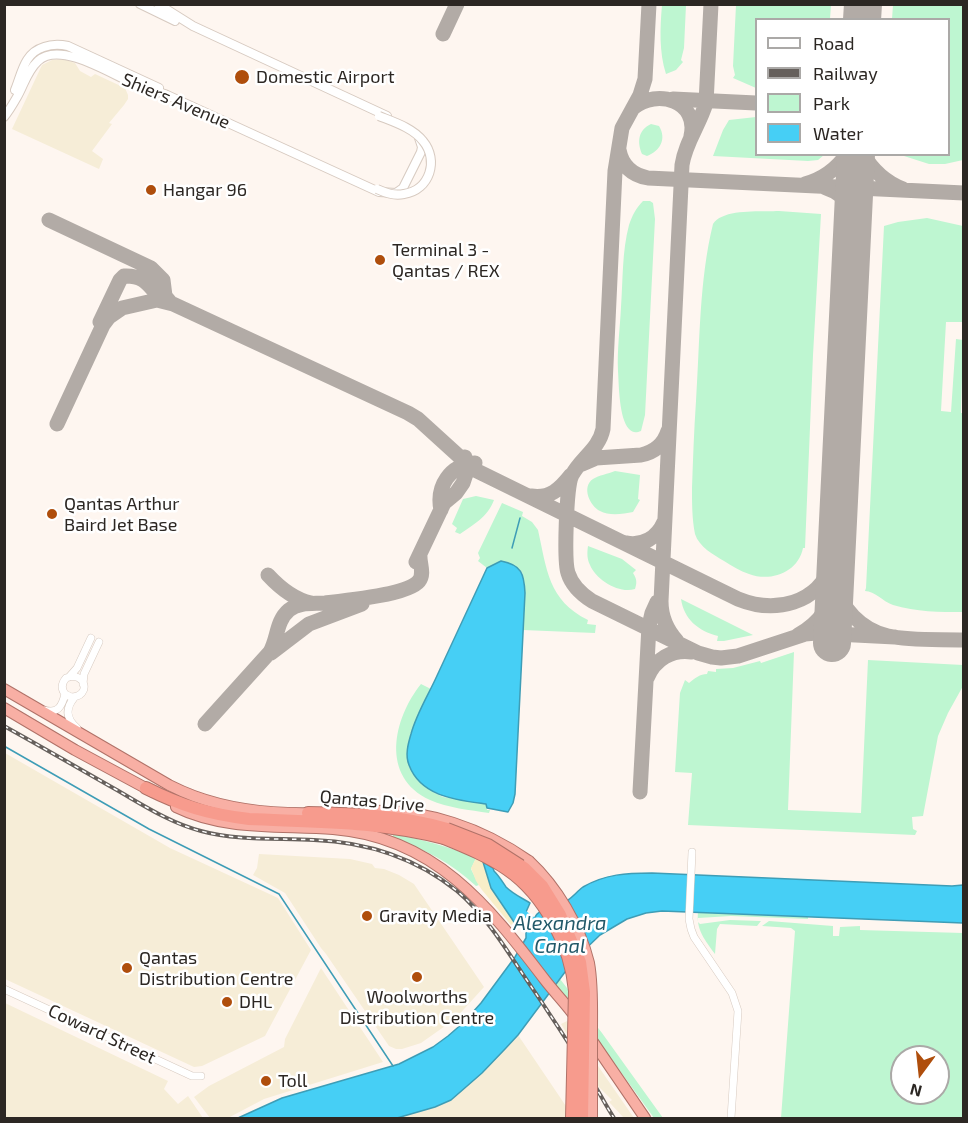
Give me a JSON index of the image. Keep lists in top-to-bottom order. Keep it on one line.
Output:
{"streets":{"highway":["Qantas Drive"],"street":["Shiers Avenue","Coward Street"]},"water":["Alexandra Canal"],"places":["Domestic Airport","Hangar 96","Terminal 3 - Qantas / REX","Qantas Arthur Baird Jet Base","Gravity Media","Qantas Distribution Centre","Woolworths Distribution Centre","DHL","Toll"],"legend":["Road","Railway","Park","Water"],"north":"bottom"}
